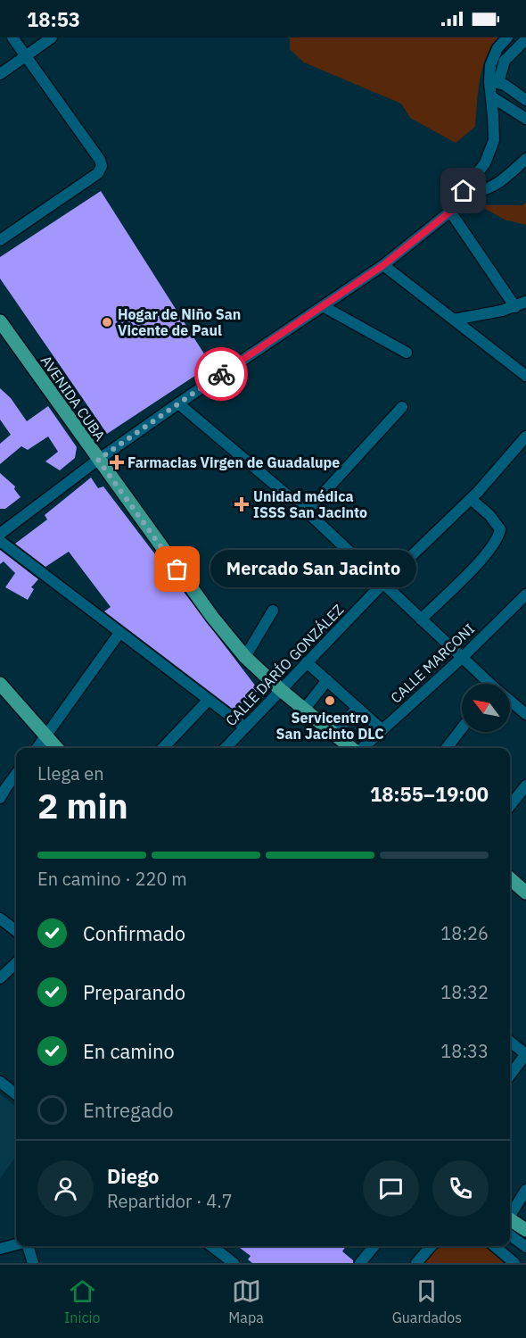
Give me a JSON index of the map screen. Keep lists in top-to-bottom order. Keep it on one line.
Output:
{"streets":{"main road":["AVENIDA CUBA"],"street":["CALLE MARCONI","CALLE DARÍO GONZÁLEZ"]},"crossings":[["AVENIDA CUBA","CALLE DARÍO GONZÁLEZ"]],"places":{"other":["Hogar de Niño San Vicente de Paul","Mercado San Jacinto","Servicentro San Jacinto DLC"],"health":["Farmacias Virgen de Guadalupe","Unidad médica ISSS San Jacinto"]},"north":"top left","page":{"status":"18:53","bubble":"Mercado San Jacinto","heading":["2 min","Llega en","18:55–19:00"],"panel":["Diego","Repartidor · 4.7"],"bar":"En camino · 220 m","list":[["Confirmado","18:26"],["Preparando","18:32"],["En camino","18:33"],"Entregado"],"tabs":["Inicio","Mapa","Guardados"]}}
